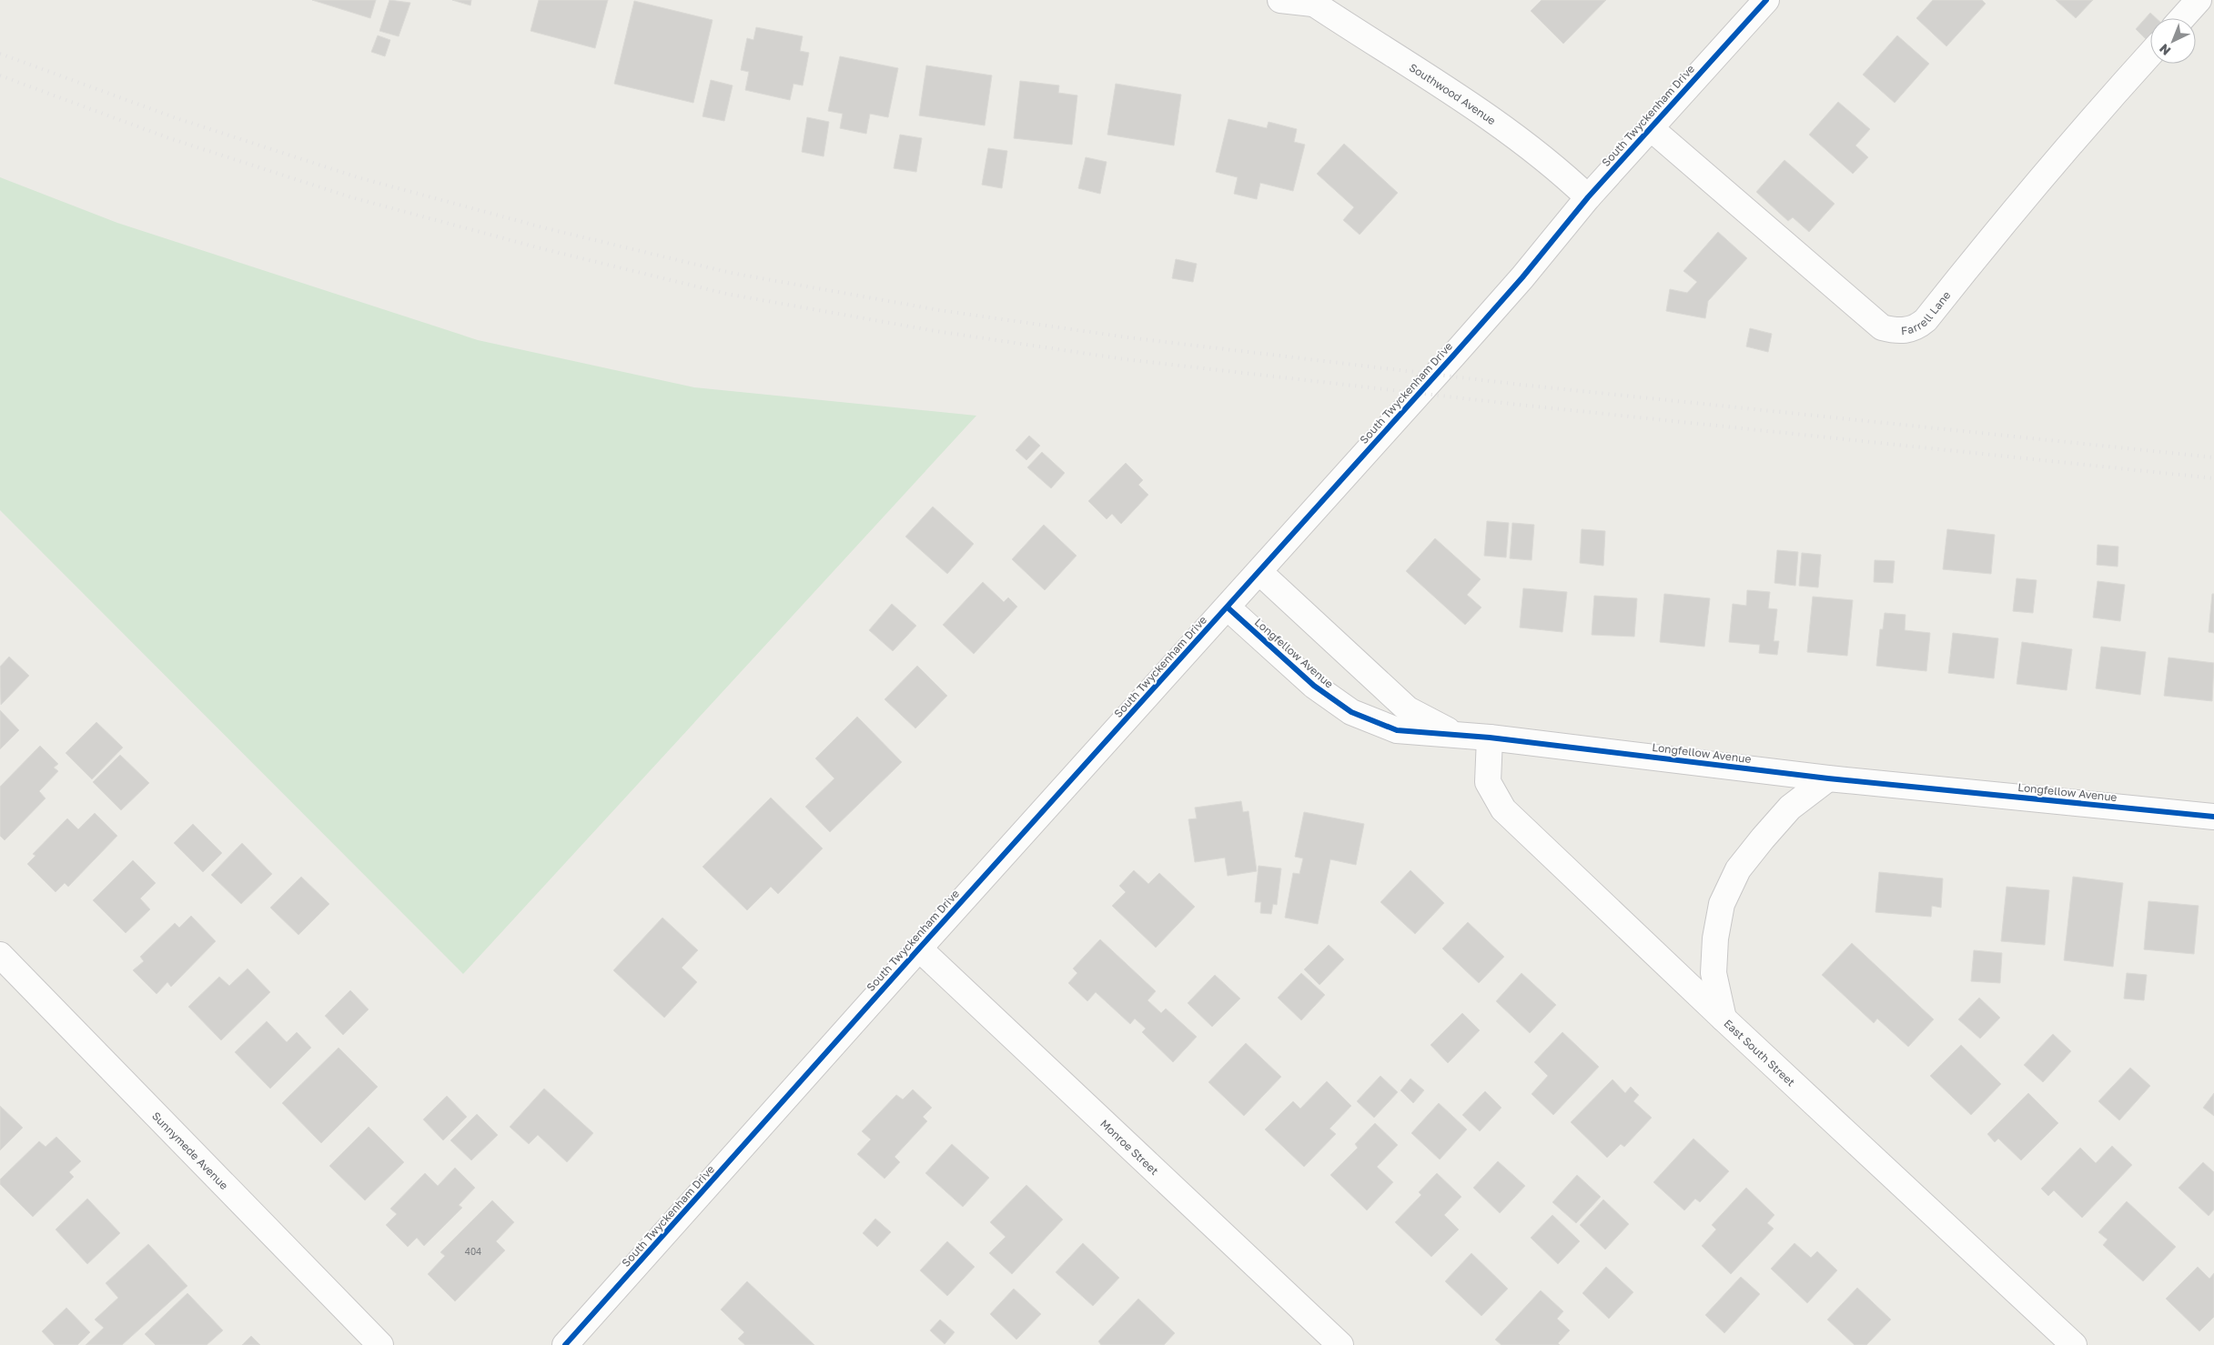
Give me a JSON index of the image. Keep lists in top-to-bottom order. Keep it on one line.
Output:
{"streets":{"street":["Southwood Avenue","South Twyckenham Drive","Farrell Lane","Longfellow Avenue","East South Street","Monroe Street","Sunnymede Avenue"]},"crossings":[["Southwood Avenue","South Twyckenham Drive"],["South Twyckenham Drive","Farrell Lane"],["South Twyckenham Drive","Longfellow Avenue"],["South Twyckenham Drive","Monroe Street"],["Longfellow Avenue","East South Street"]],"house_numbers":["404"],"north":"bottom left"}
